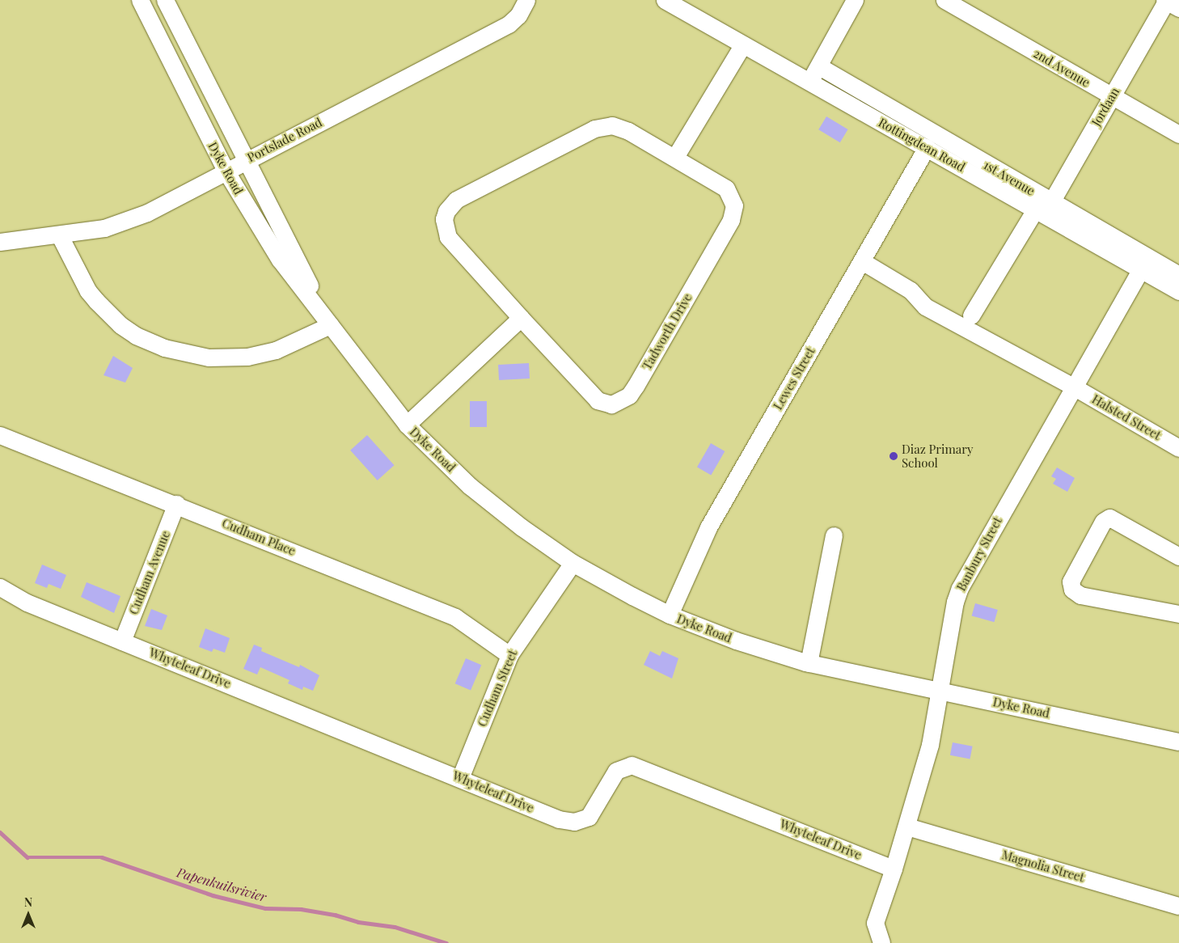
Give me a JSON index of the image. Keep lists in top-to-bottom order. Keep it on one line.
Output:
{"streets":{"street":["2nd Avenue","Jordaan","Portslade Road","Rottingdean Road","Dyke Road","1st Avenue","Tadworth Drive","Lewes Street","Halsted Street","Cudham Place","Banbury Street","Cudham Avenue","Whyteleaf Drive","Cudham Street","Magnolia Street"]},"crossings":[["2nd Avenue","Jordaan"],["Jordaan","Rottingdean Road"],["Jordaan","1st Avenue"],["Portslade Road","Dyke Road"],["Rottingdean Road","1st Avenue"],["Rottingdean Road","Lewes Street"],["Rottingdean Road","Banbury Street"],["Dyke Road","Lewes Street"],["Dyke Road","Banbury Street"],["Dyke Road","Cudham Street"],["Lewes Street","Halsted Street"],["Halsted Street","Banbury Street"],["Cudham Place","Cudham Avenue"],["Cudham Place","Cudham Street"],["Banbury Street","Whyteleaf Drive"],["Banbury Street","Magnolia Street"],["Cudham Avenue","Whyteleaf Drive"],["Whyteleaf Drive","Cudham Street"]],"water":["Papenkuilsrivier"],"places":["Diaz Primary School"],"north":"top"}
